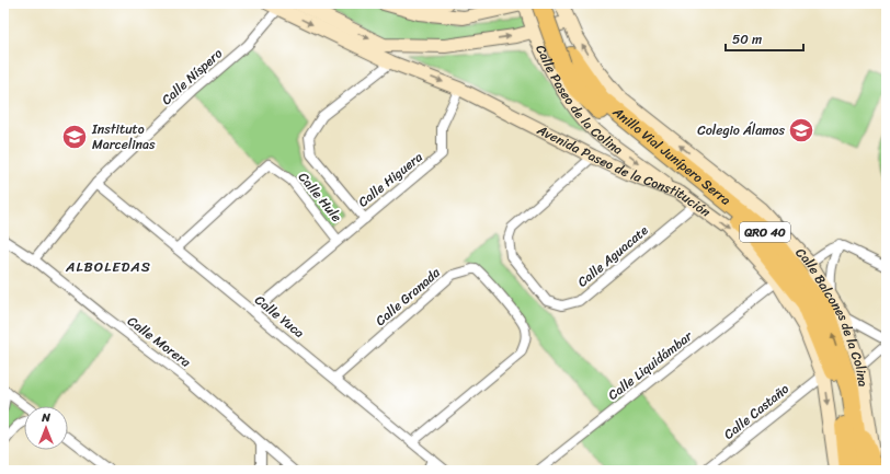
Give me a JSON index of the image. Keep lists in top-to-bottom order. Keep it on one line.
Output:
{"streets":{"highway":["Anillo Vial Junípero Serra","QRO 40"],"street":["Calle Níspero","Calle Paseo de la Colina","Avenida Paseo de la Constitución","Calle Higuera","Calle Hule","Calle Aguacate","Calle Granada","Calle Yuca","Calle Balcones de la Colina","Calle Morera","Calle Liquidámbar","Calle Castaño"]},"crossings":[["Calle Níspero","Avenida Paseo de la Constitución"],["Calle Níspero","Calle Yuca"],["Calle Níspero","Calle Morera"],["Calle Paseo de la Colina","Avenida Paseo de la Constitución"],["Anillo Vial Junípero Serra","Calle Balcones de la Colina"],["Avenida Paseo de la Constitución","Calle Higuera"],["Avenida Paseo de la Constitución","Calle Aguacate"],["Avenida Paseo de la Constitución","Calle Liquidámbar"],["Avenida Paseo de la Constitución","Calle Castaño"],["Calle Hule","Calle Yuca"],["Calle Granada","Calle Yuca"]],"one_way":["Calle Paseo de la Colina","Avenida Paseo de la Constitución","Calle Balcones de la Colina"],"districts":["ALBOLEDAS"],"places":{"school or university":["Colegio Álamos","Instituto Marcelinas"]},"scale_bar":"50 m","north":"top"}
